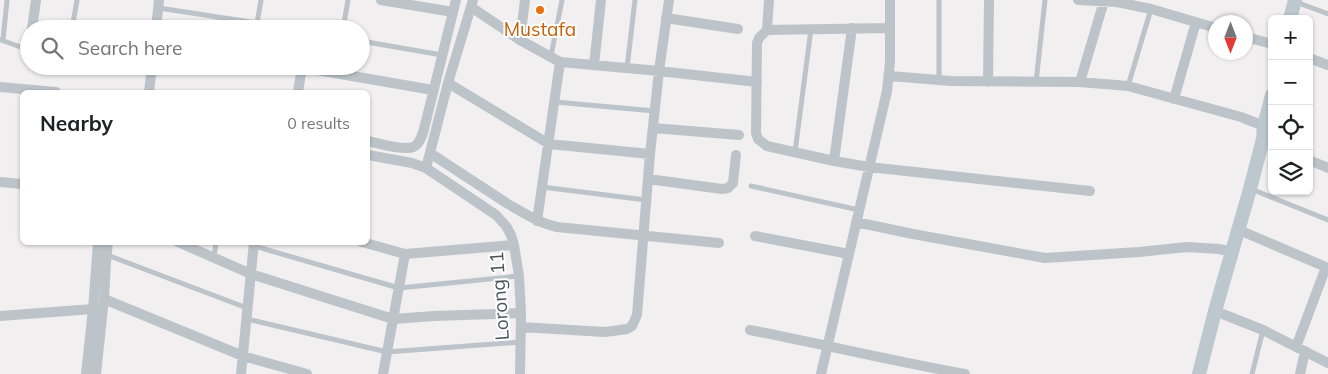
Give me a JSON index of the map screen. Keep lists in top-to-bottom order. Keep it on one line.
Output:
{"streets":{"street":["Lorong 11"]},"places":["Mustafa"],"north":"bottom","page":{"map_buttons":["+","−"],"search":"Search here","heading":["Nearby","0 results"]}}
